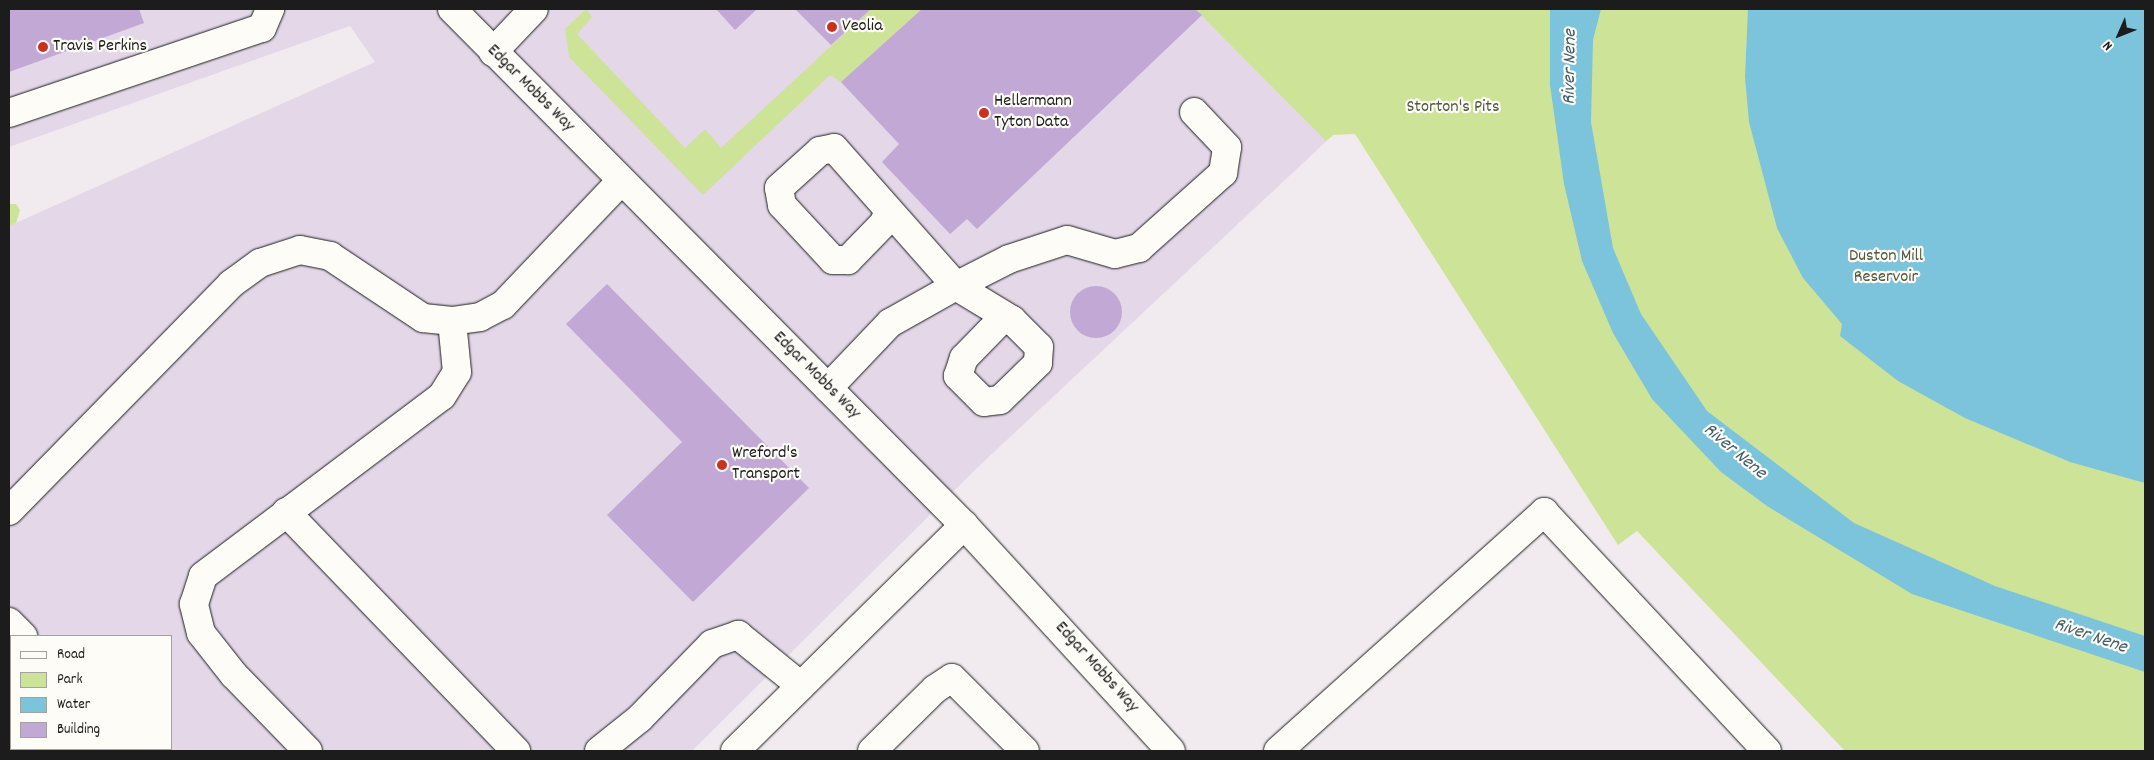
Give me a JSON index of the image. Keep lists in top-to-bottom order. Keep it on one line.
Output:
{"streets":{"street":["Edgar Mobbs Way"]},"water":["River Nene"],"parks":["Storton's Pits","Duston Mill Reservoir"],"places":["Veolia","Travis Perkins","Hellermann Tyton Data","Wreford's Transport"],"legend":["Road","Park","Water","Building"],"north":"bottom left"}
